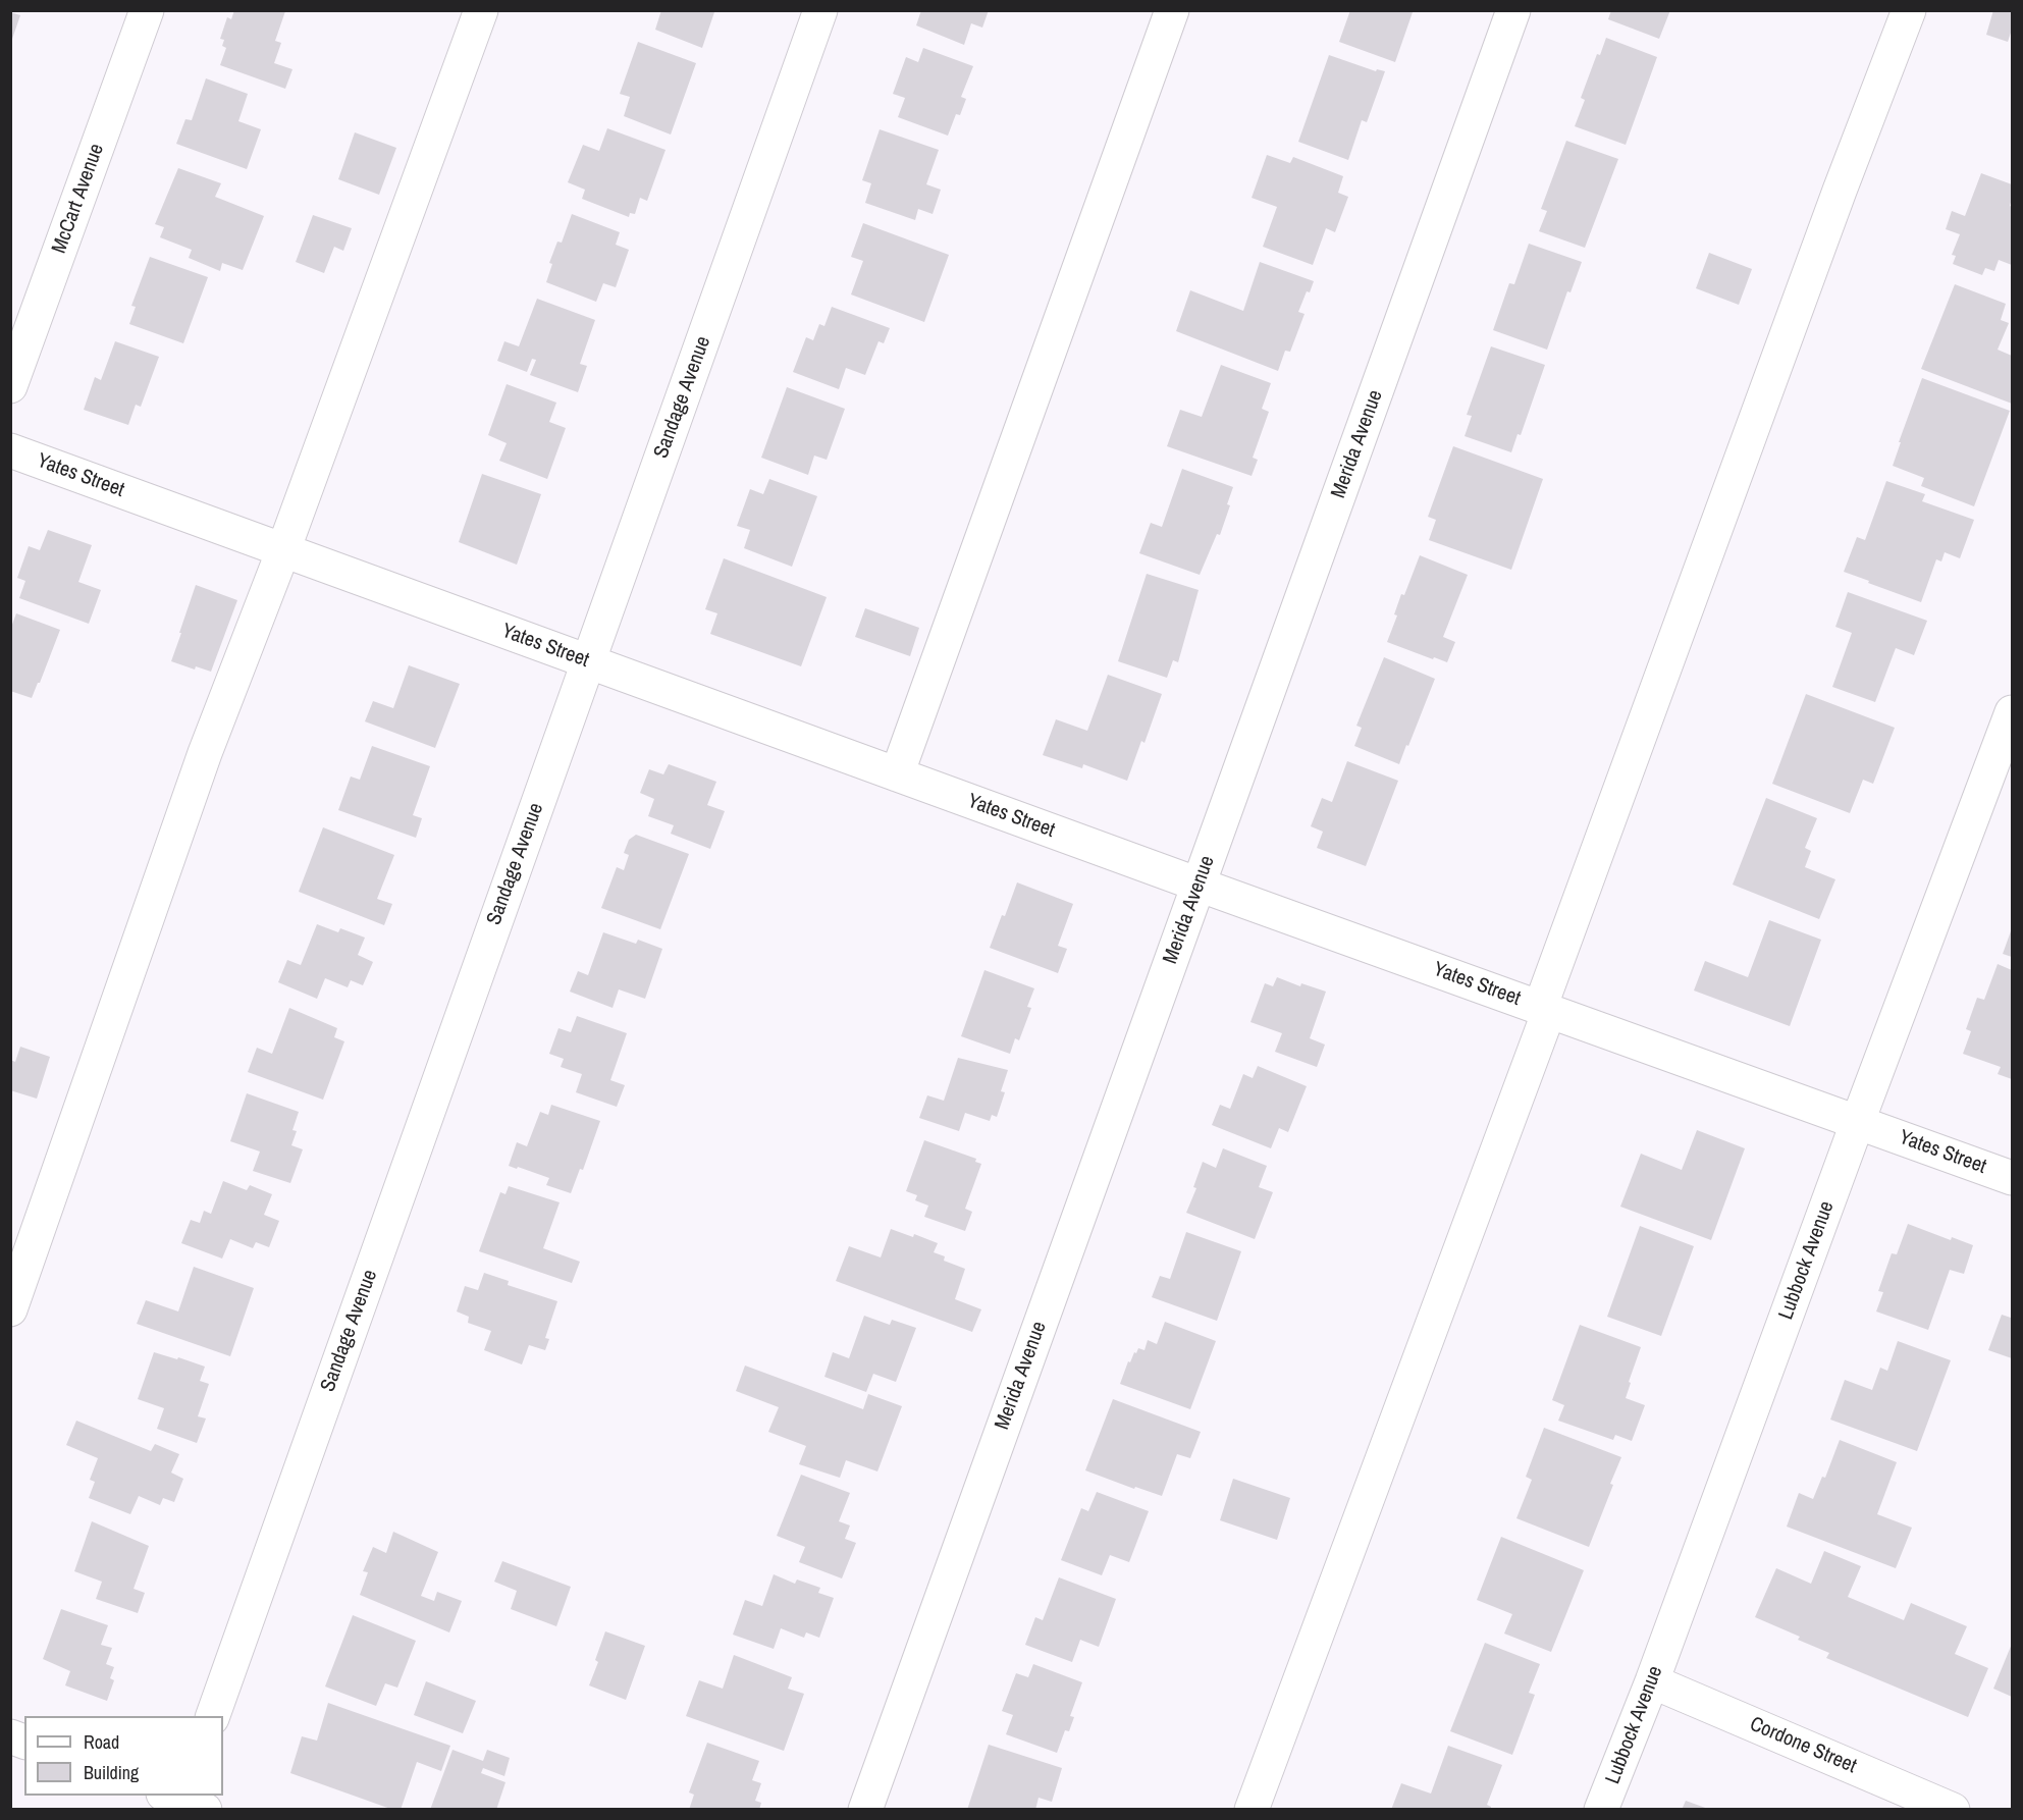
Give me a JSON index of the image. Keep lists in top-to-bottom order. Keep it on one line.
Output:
{"streets":{"street":["McCart Avenue","Sandage Avenue","Merida Avenue","Yates Street","Lubbock Avenue","Cordone Street"]},"crossings":[["Sandage Avenue","Yates Street"],["Merida Avenue","Yates Street"],["Yates Street","Lubbock Avenue"],["Lubbock Avenue","Cordone Street"]],"legend":["Road","Building"]}
